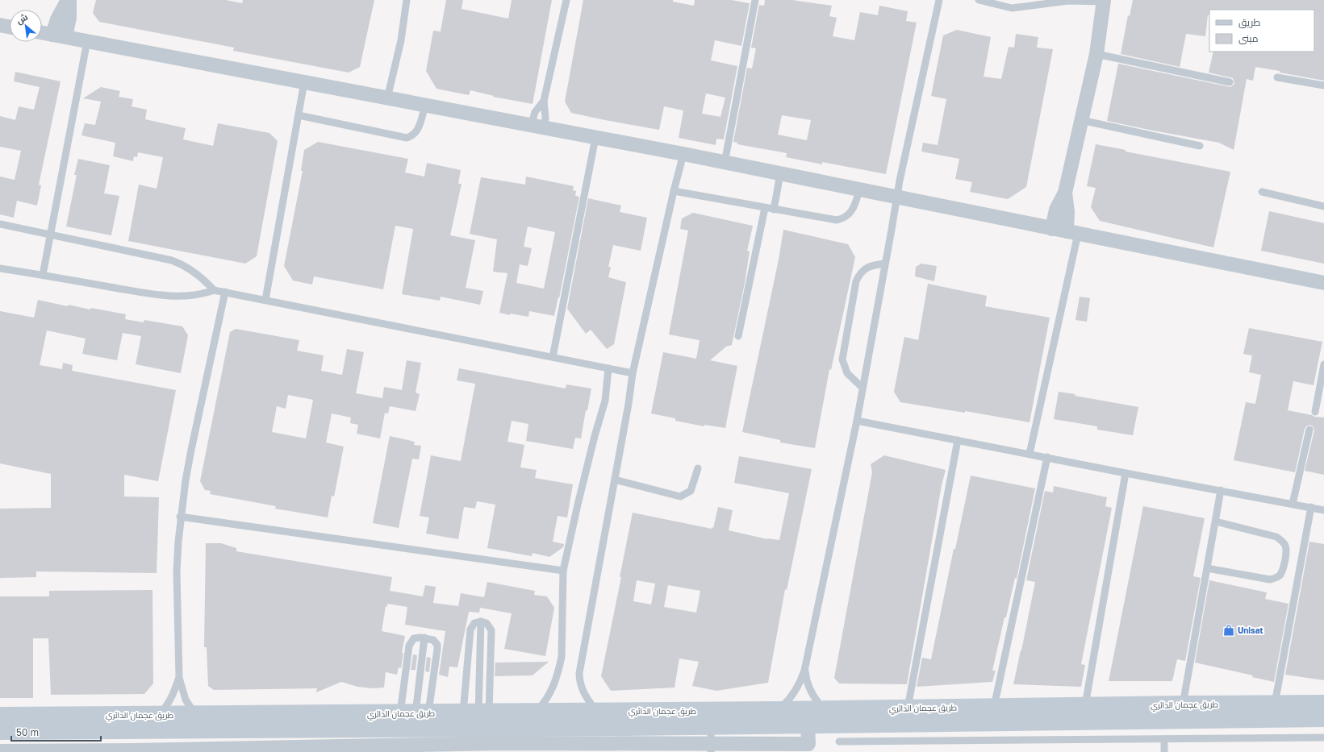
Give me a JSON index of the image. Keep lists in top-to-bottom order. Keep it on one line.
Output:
{"streets":{"main road":["طريق عجمان الدائري"]},"places":{"shop":["Unisat"]},"legend":["طريق","مبنى"],"scale_bar":"50 m","north":"top left"}
